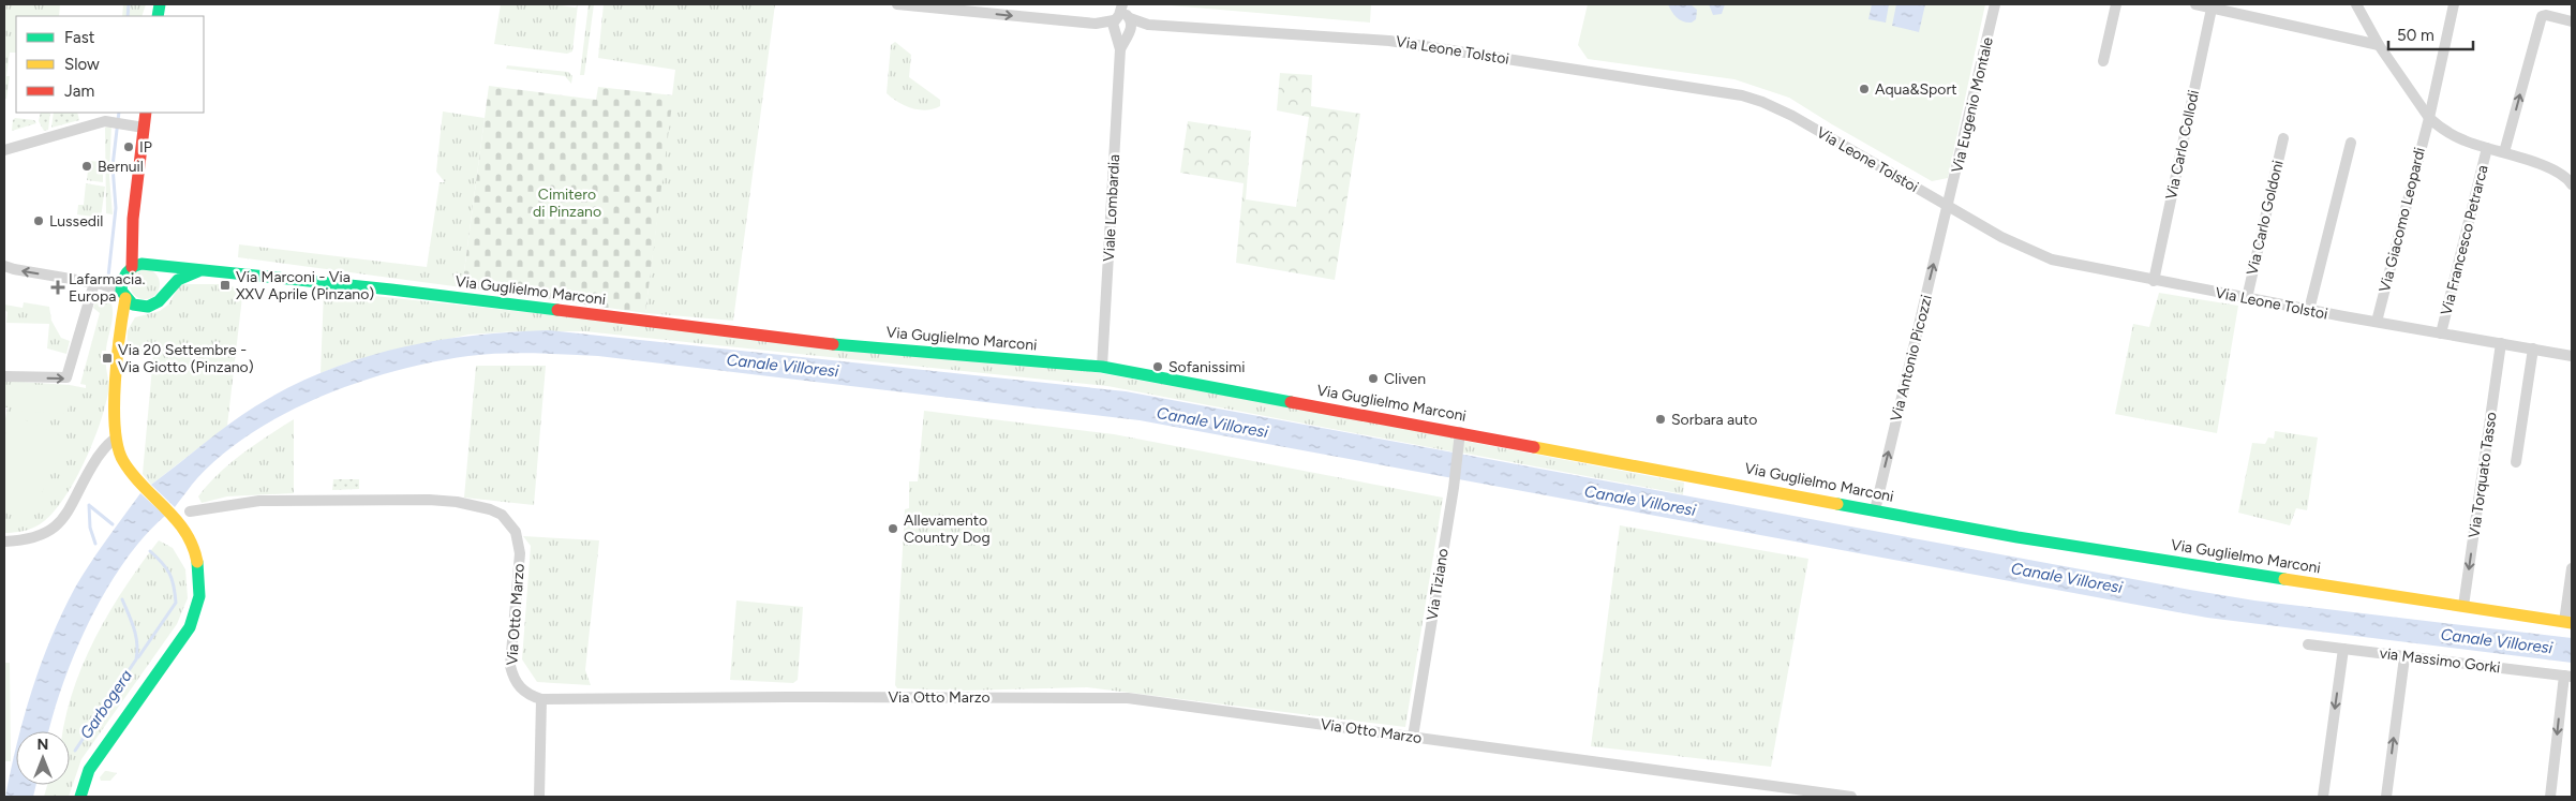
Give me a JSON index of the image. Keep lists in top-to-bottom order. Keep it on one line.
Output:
{"streets":{"street":["Via Leone Tolstoi","Via Eugenio Montale","Via Carlo Collodi","Viale Lombardia","Via Carlo Goldoni","Via Giacomo Leopardi","Via Francesco Petrarca","Via Guglielmo Marconi","Via Antonio Picozzi","Via Torquato Tasso","Via Tiziano","Via Otto Marzo","via Massimo Gorki"]},"crossings":[["Via Leone Tolstoi","Via Eugenio Montale"],["Via Leone Tolstoi","Via Carlo Collodi"],["Via Leone Tolstoi","Viale Lombardia"],["Via Leone Tolstoi","Via Carlo Goldoni"],["Via Leone Tolstoi","Via Giacomo Leopardi"],["Via Leone Tolstoi","Via Francesco Petrarca"],["Via Leone Tolstoi","Via Antonio Picozzi"],["Via Leone Tolstoi","Via Torquato Tasso"],["Via Eugenio Montale","Via Antonio Picozzi"],["Viale Lombardia","Via Guglielmo Marconi"],["Via Guglielmo Marconi","Via Antonio Picozzi"],["Via Guglielmo Marconi","Via Torquato Tasso"],["Via Guglielmo Marconi","Via Tiziano"],["Via Tiziano","Via Otto Marzo"]],"one_way":["Via Antonio Picozzi"],"water":["Canale Villoresi","Garbogera"],"parks":["Cimitero di Pinzano"],"places":{"other":["Aqua&Sport","IP","Bernuil","Lussedil","Sofanissimi","Cliven","Sorbara auto","Allevamento Country Dog"],"transit":["Via Marconi - Via XXV Aprile (Pinzano)","Via 20 Settembre - Via Giotto (Pinzano)"],"health":["Lafarmacia. Europa"]},"legend":["Fast","Slow","Jam"],"scale_bar":"50 m","north":"top"}
